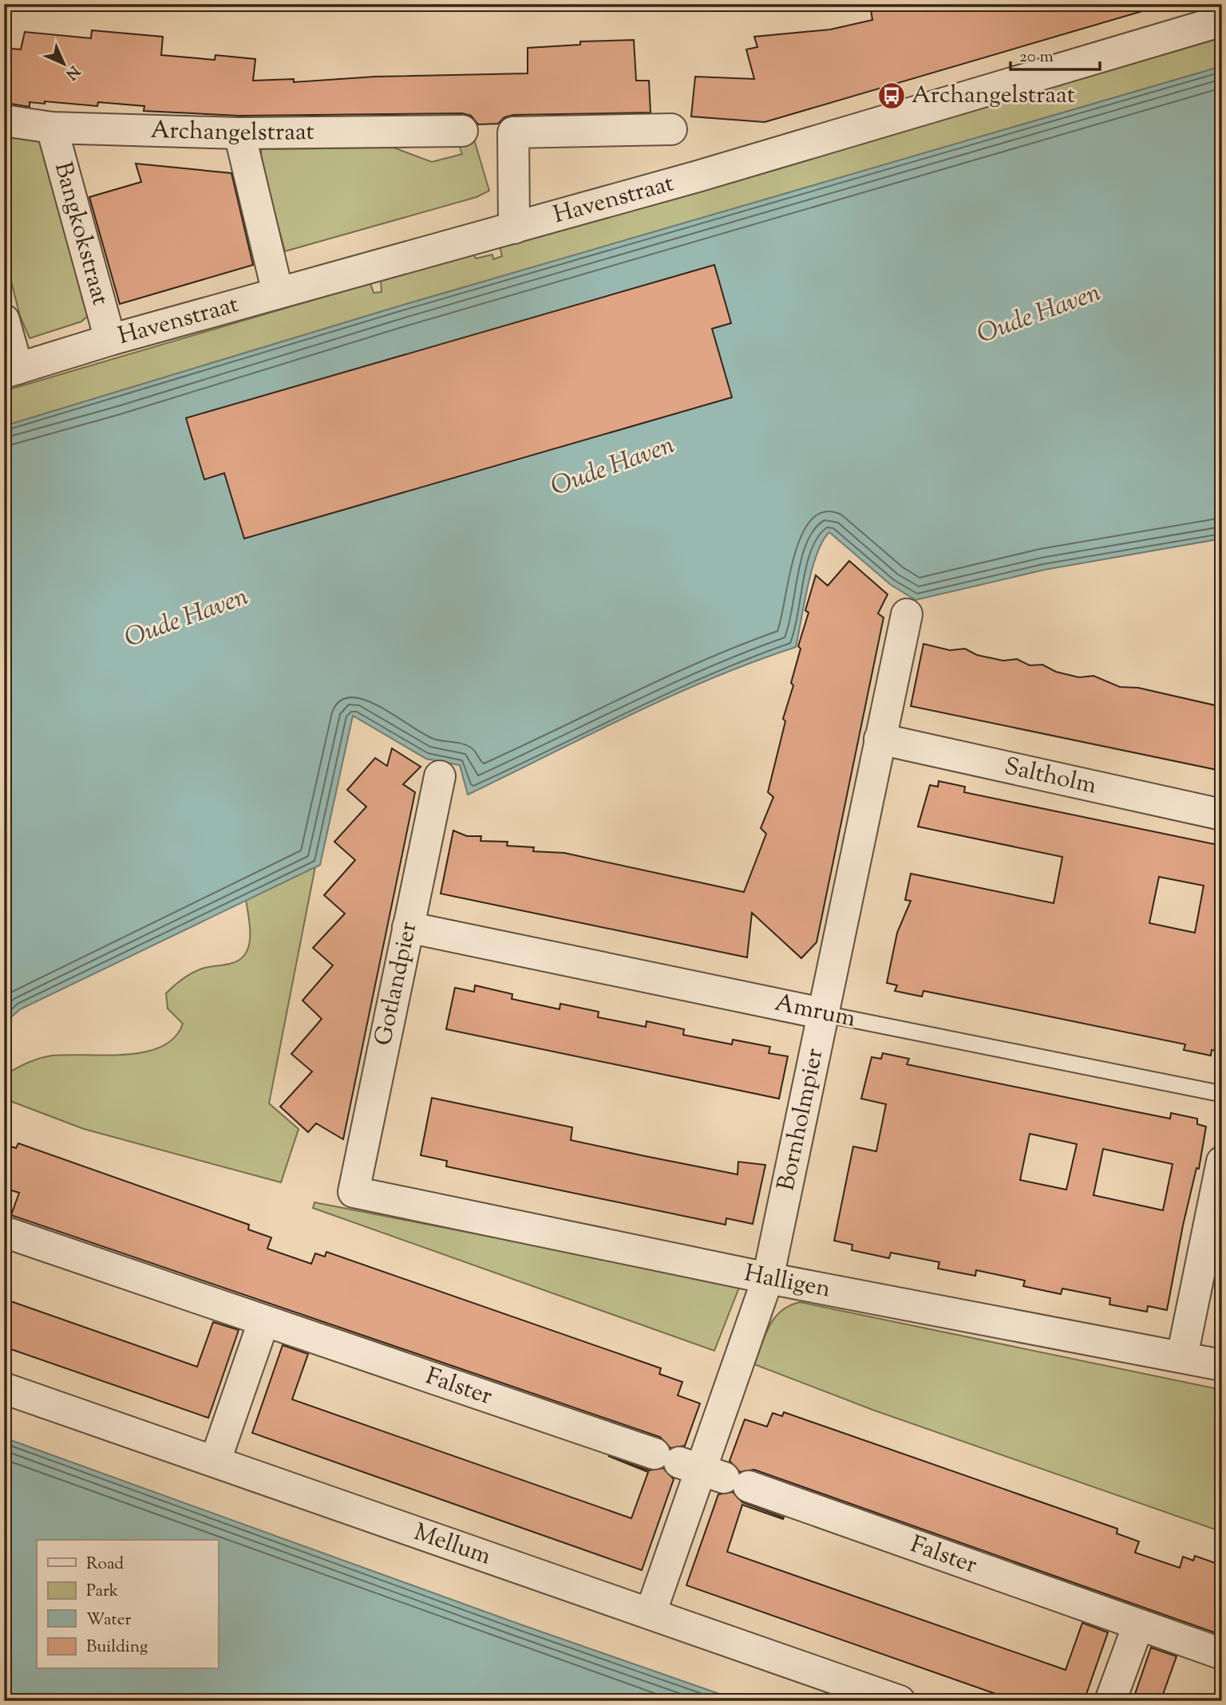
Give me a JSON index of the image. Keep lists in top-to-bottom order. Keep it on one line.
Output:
{"streets":{"street":["Archangelstraat","Havenstraat","Bangkokstraat","Saltholm","Gotlandpier","Amrum","Bornholmpier","Halligen","Falster","Mellum"]},"crossings":[["Archangelstraat","Bangkokstraat"],["Havenstraat","Bangkokstraat"],["Saltholm","Bornholmpier"],["Gotlandpier","Amrum"],["Gotlandpier","Halligen"],["Amrum","Bornholmpier"],["Bornholmpier","Halligen"],["Bornholmpier","Falster"],["Bornholmpier","Mellum"]],"water":["Oude Haven"],"places":{"bus stop":["Archangelstraat"]},"legend":["Road","Park","Water","Building"],"scale_bar":"20 m","north":"bottom right"}
